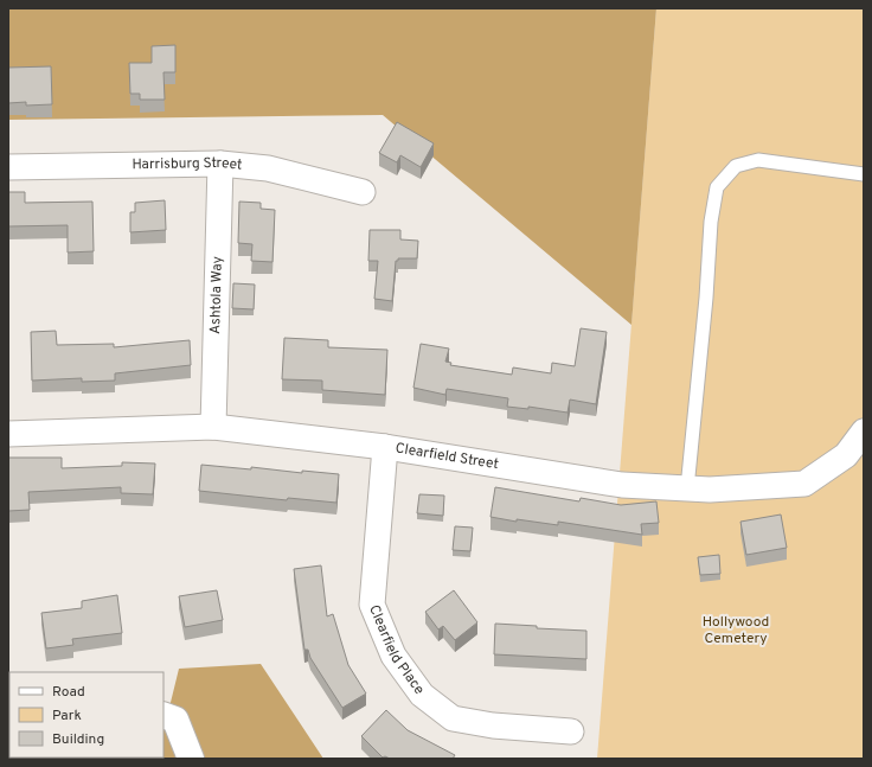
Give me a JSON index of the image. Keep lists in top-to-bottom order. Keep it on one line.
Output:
{"streets":{"street":["Harrisburg Street","Ashtola Way","Clearfield Street","Clearfield Place"]},"crossings":[["Harrisburg Street","Ashtola Way"],["Ashtola Way","Clearfield Street"],["Clearfield Street","Clearfield Place"]],"parks":["Hollywood Cemetery"],"legend":["Road","Park","Building"]}
